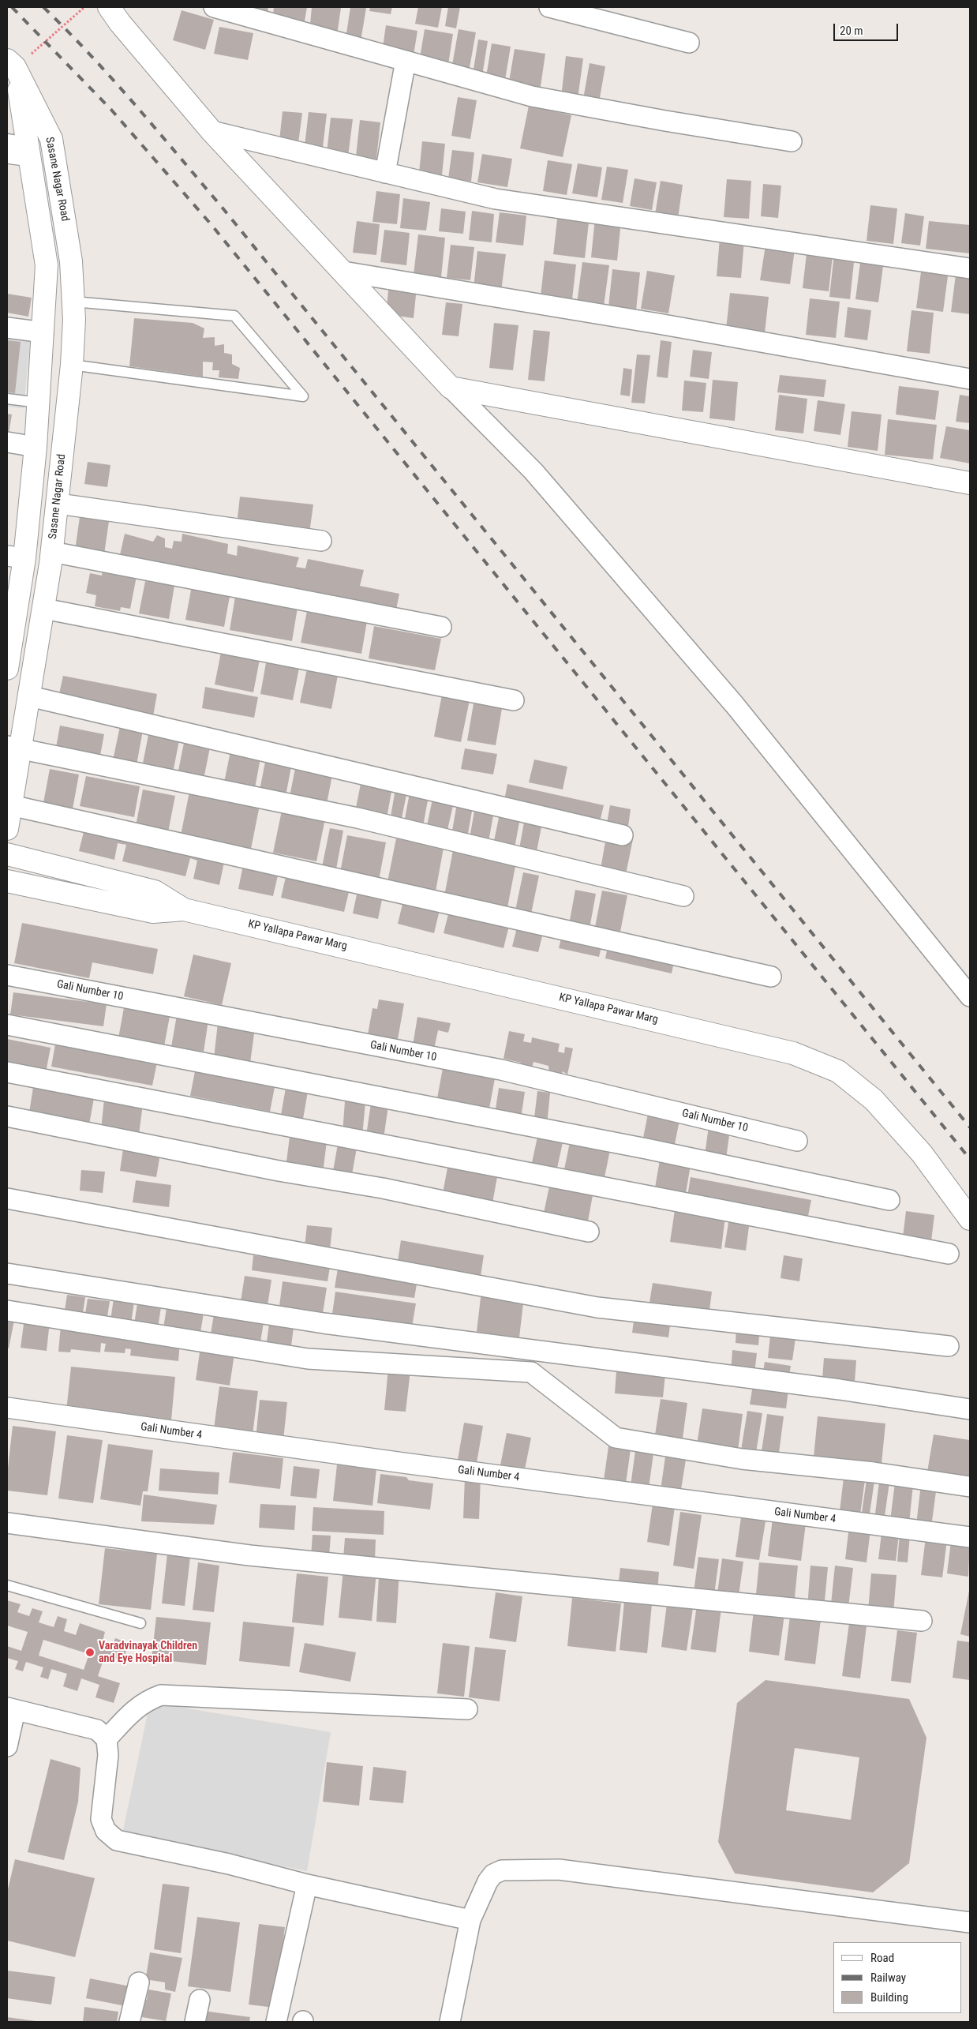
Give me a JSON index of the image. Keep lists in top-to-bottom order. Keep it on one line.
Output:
{"streets":{"street":["Sasane Nagar Road","KP Yallapa Pawar Marg","Gali Number 10","Gali Number 4"]},"places":["Varadvinayak Children and Eye Hospital"],"legend":["Road","Railway","Building"],"scale_bar":"20 m"}
